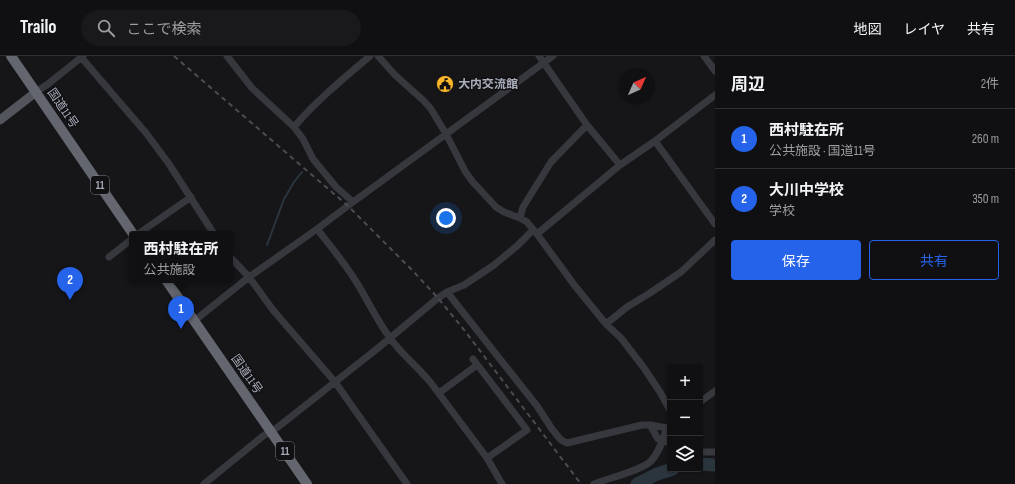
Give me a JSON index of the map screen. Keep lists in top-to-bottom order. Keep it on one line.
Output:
{"streets":{"highway":["国道11号","11"]},"places":{"public building":["大内交流館"]},"north":"top right","page":{"header":"Trailo","search":"ここで検索","nav":["地図","レイヤ","共有"],"heading":["周辺","2件"],"list":[{"mark":"1","name":"西村駐在所","note":"公共施設 · 国道11号","value":"260 m"},{"mark":"2","name":"大川中学校","note":"学校","value":"350 m"}],"buttons":["保存","共有"],"popup":["西村駐在所","公共施設"],"pins":["2","1"],"map_buttons":["+","−"]}}
